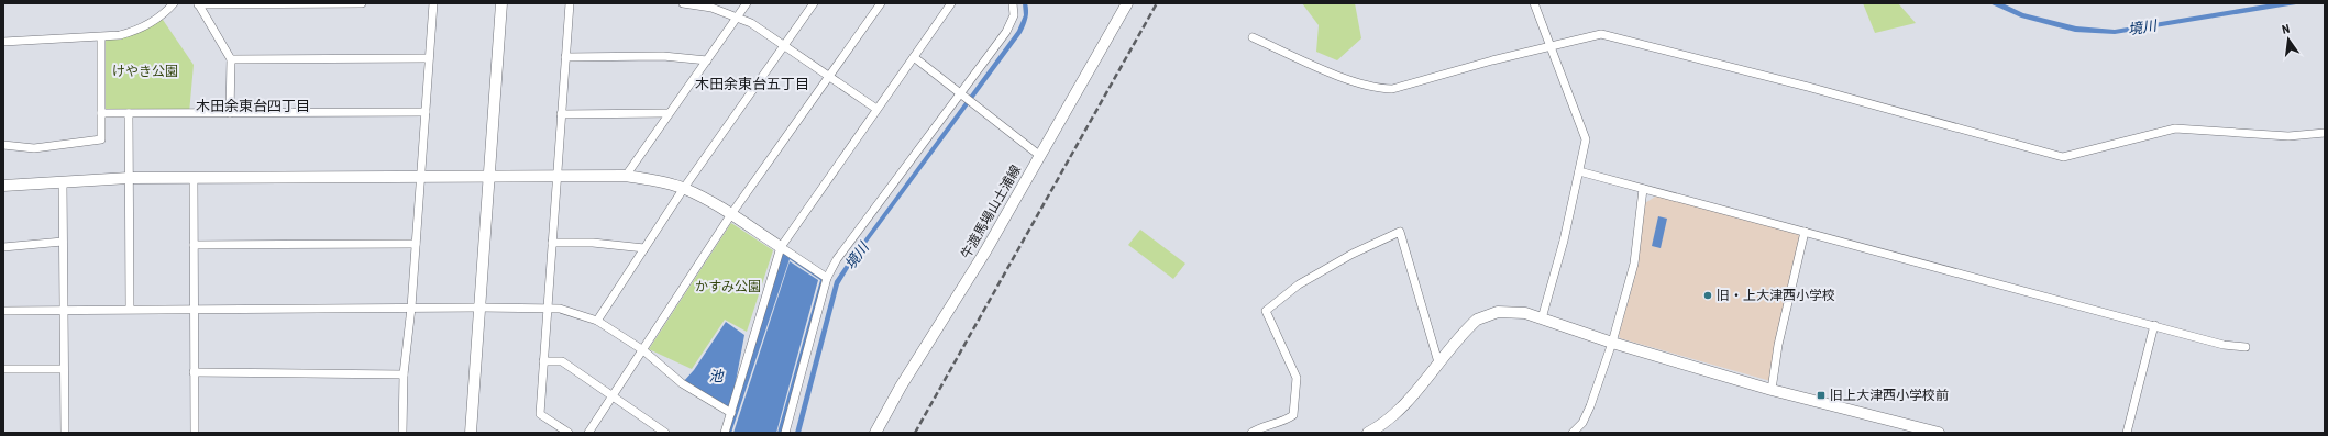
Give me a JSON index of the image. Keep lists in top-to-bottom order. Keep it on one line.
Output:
{"streets":{"street":["牛渡馬場山土浦線"]},"districts":["木田余東台五丁目","木田余東台四丁目"],"water":["境川","池"],"parks":["けやき公園","かすみ公園"],"places":{"other":["旧・上大津西小学校"],"transit":["旧上大津西小学校前"]},"north":"top"}
